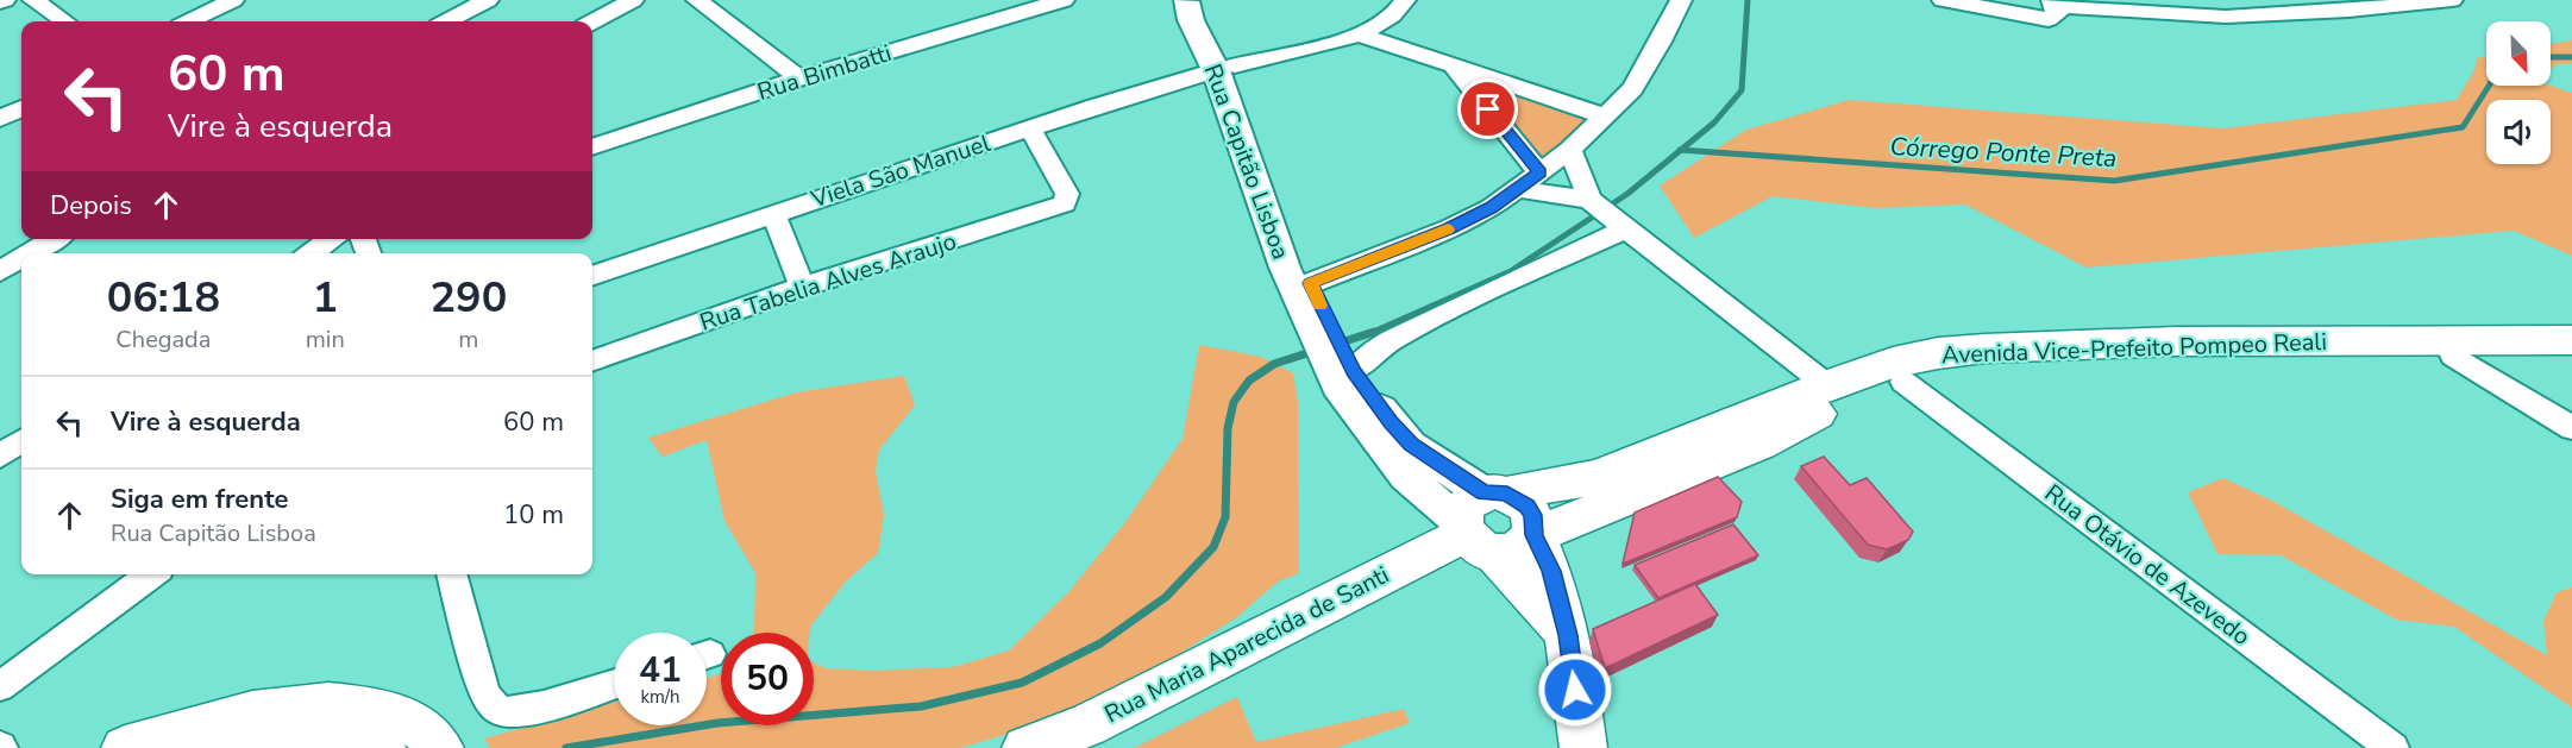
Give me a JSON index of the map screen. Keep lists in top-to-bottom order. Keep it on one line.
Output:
{"streets":{"main road":["Avenida Vice-Prefeito Pompeo Reali","Rua Maria Aparecida de Santi"],"street":["Rua Bimbatti","Rua Capitão Lisboa","Viela São Manuel","Rua Tabelia Alves Araujo","Rua Otávio de Azevedo"]},"crossings":[["Rua Capitão Lisboa","Viela São Manuel"],["Rua Capitão Lisboa","Avenida Vice-Prefeito Pompeo Reali"],["Rua Capitão Lisboa","Rua Maria Aparecida de Santi"],["Viela São Manuel","Rua Tabelia Alves Araujo"],["Avenida Vice-Prefeito Pompeo Reali","Rua Otávio de Azevedo"],["Avenida Vice-Prefeito Pompeo Reali","Rua Maria Aparecida de Santi"]],"water":["Córrego Ponte Preta"],"north":"bottom right","page":{"turn":["60 m","Vire à esquerda"],"then":"Depois","eta":["06:18","Chegada","1","min","290","m"],"list":[{"name":"Vire à esquerda","value":"60 m"},{"name":"Siga em frente","note":"Rua Capitão Lisboa","value":"10 m"}],"speed":"41 km/h","limit":"50"}}
